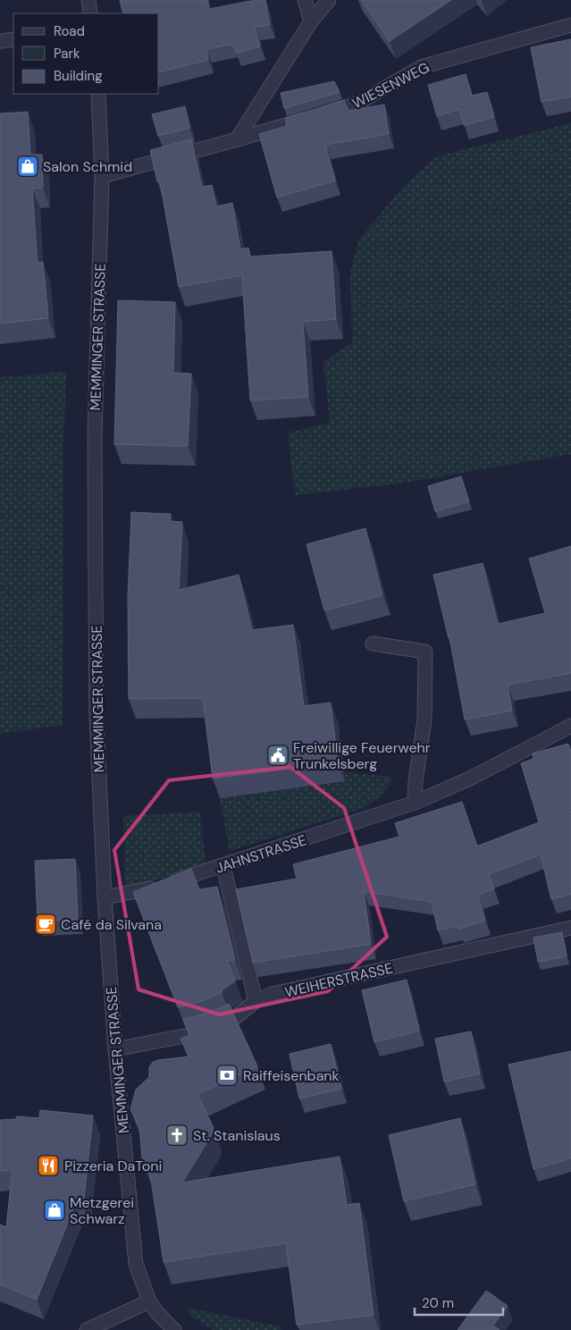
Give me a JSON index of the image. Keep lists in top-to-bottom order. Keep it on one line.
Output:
{"streets":{"street":["WIESENWEG","MEMMINGER STRASSE","JAHNSTRASSE","WEIHERSTRASSE"]},"crossings":[["WIESENWEG","MEMMINGER STRASSE"],["MEMMINGER STRASSE","JAHNSTRASSE"],["MEMMINGER STRASSE","WEIHERSTRASSE"]],"places":{"shop":["Salon Schmid","Metzgerei Schwarz"],"public building":["Freiwillige Feuerwehr Trunkelsberg"],"cafe":["Café da Silvana"],"bank":["Raiffeisenbank"],"church":["St. Stanislaus"],"restaurant":["Pizzeria DaToni"]},"legend":["Road","Park","Building"],"scale_bar":"20 m"}
